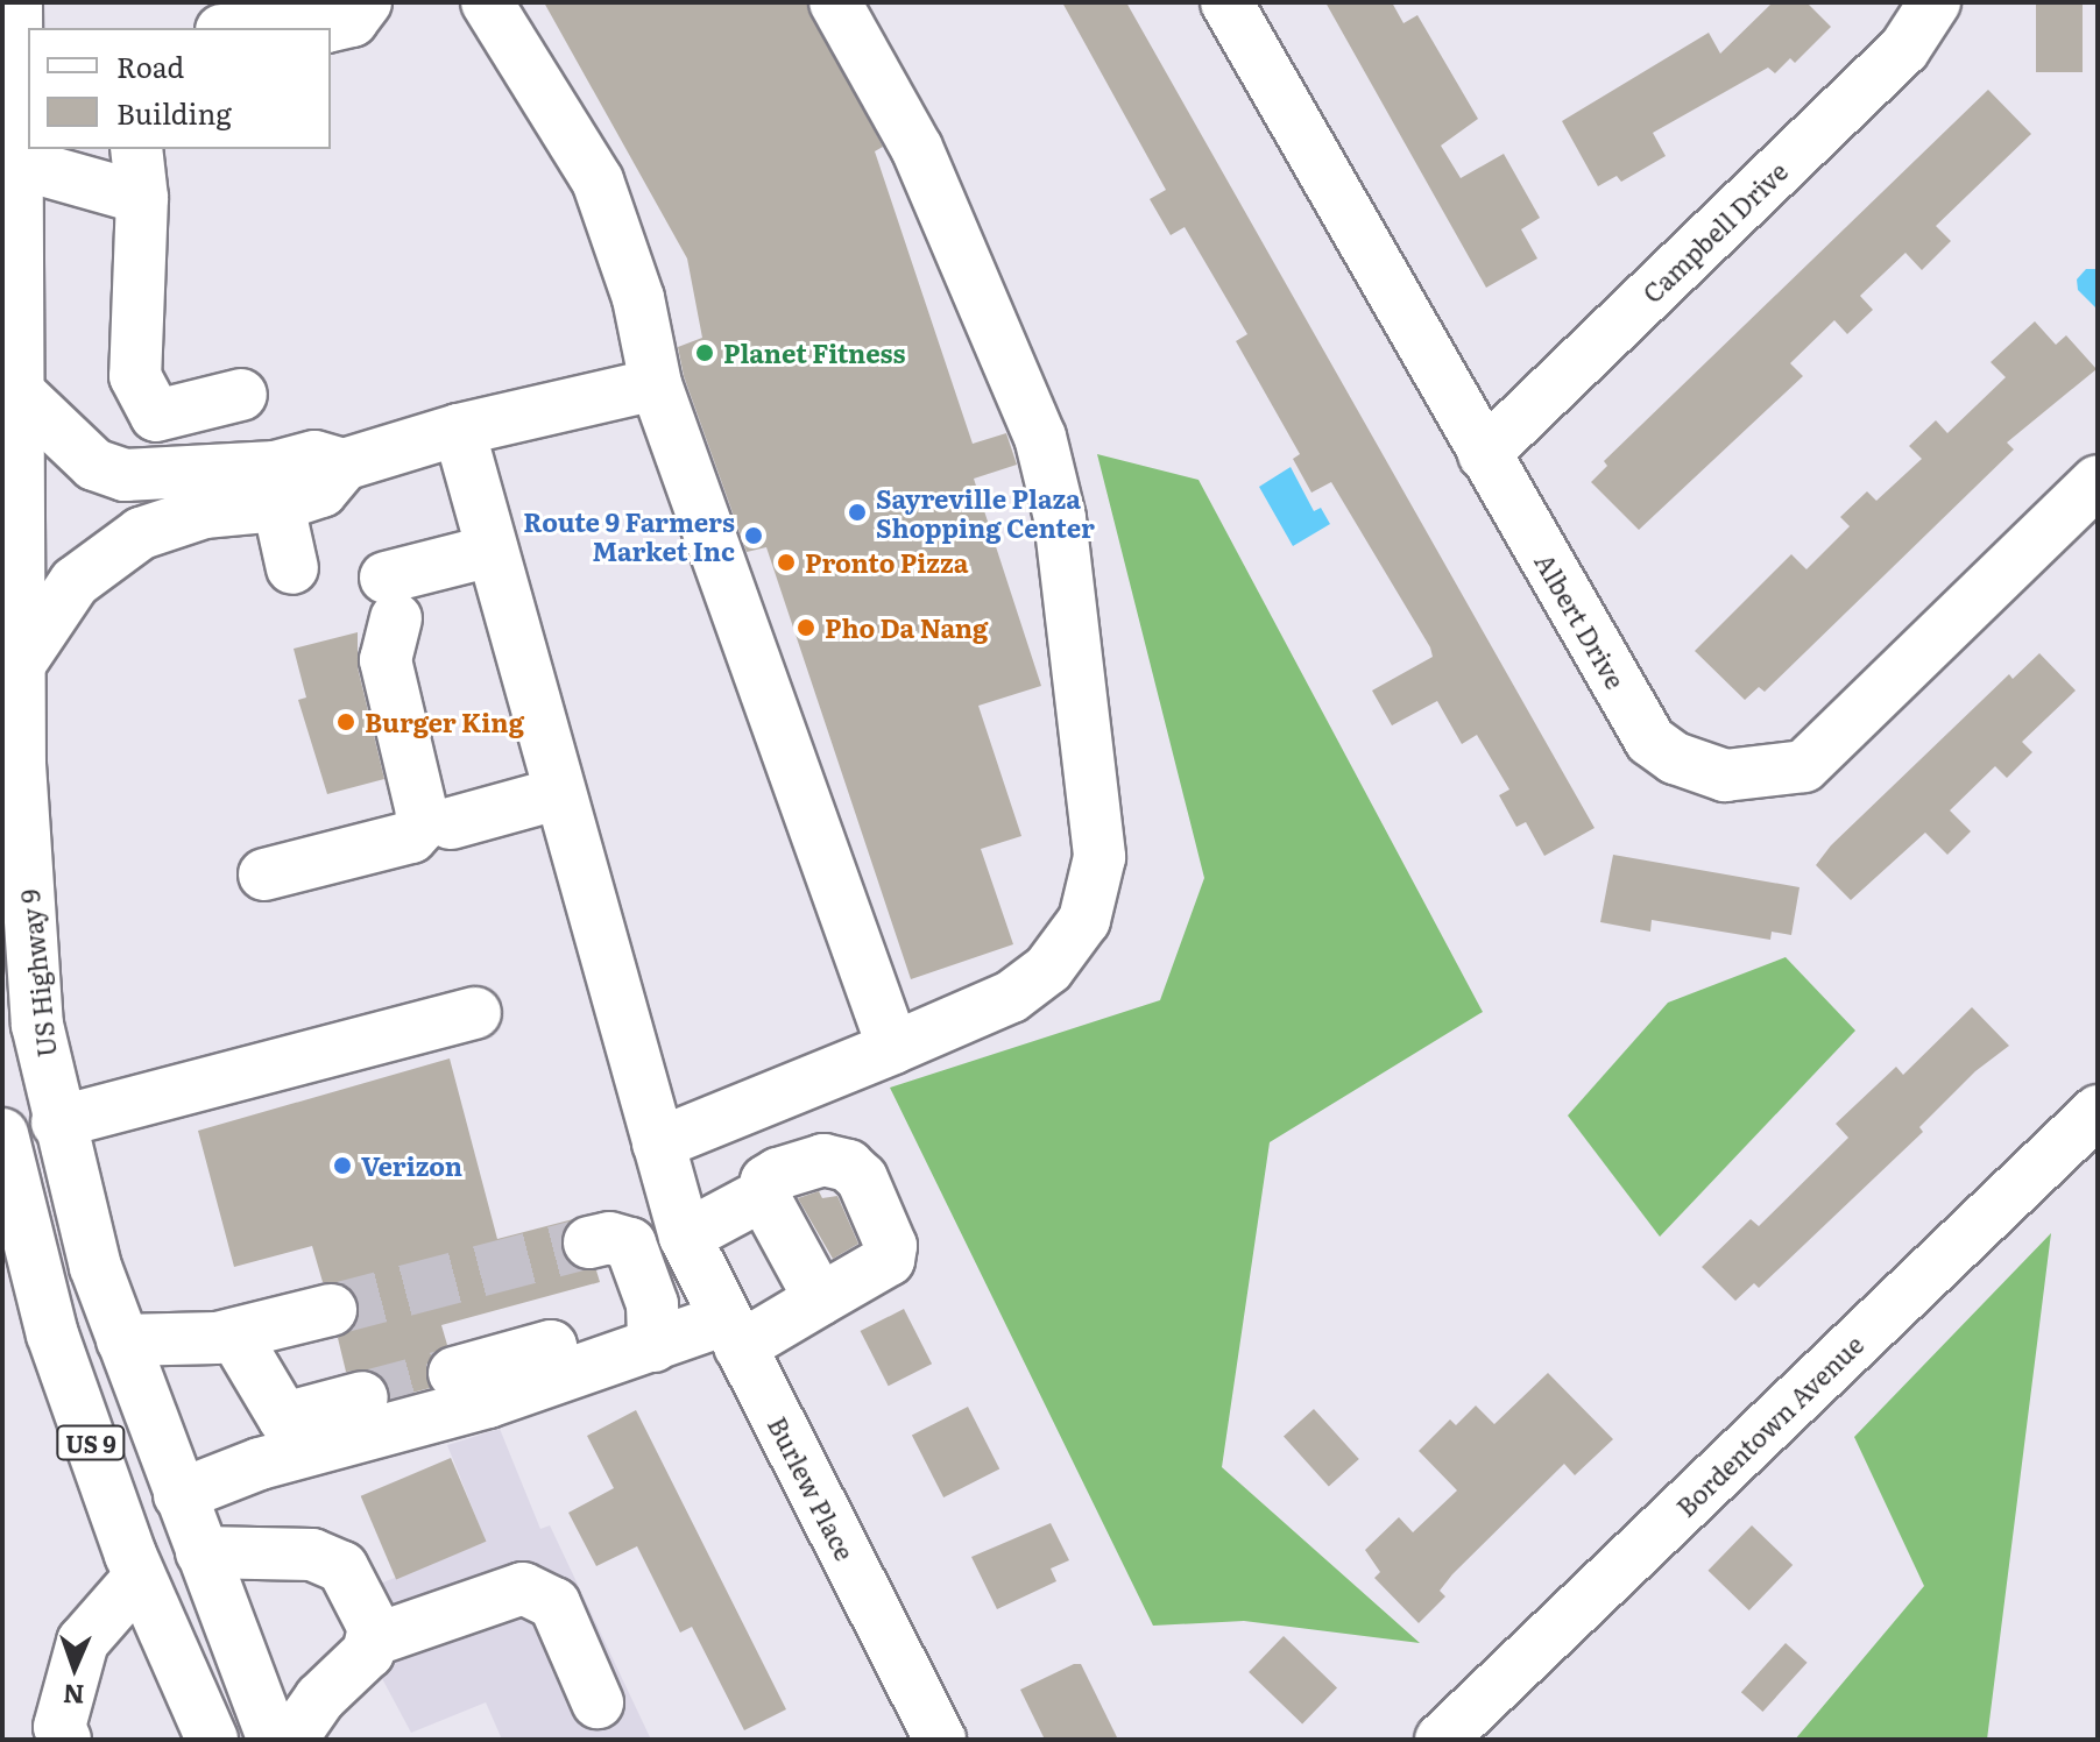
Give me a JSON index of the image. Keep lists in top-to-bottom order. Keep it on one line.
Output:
{"streets":{"main road":["Campbell Drive","Albert Drive","US Highway 9","Bordentown Avenue","US 9","Burlew Place"]},"crossings":[["Campbell Drive","Albert Drive"]],"places":["Planet Fitness","Sayreville Plaza Shopping Center","Route 9 Farmers Market Inc","Pronto Pizza","Pho Da Nang","Burger King","Verizon"],"legend":["Road","Building"],"north":"bottom"}
